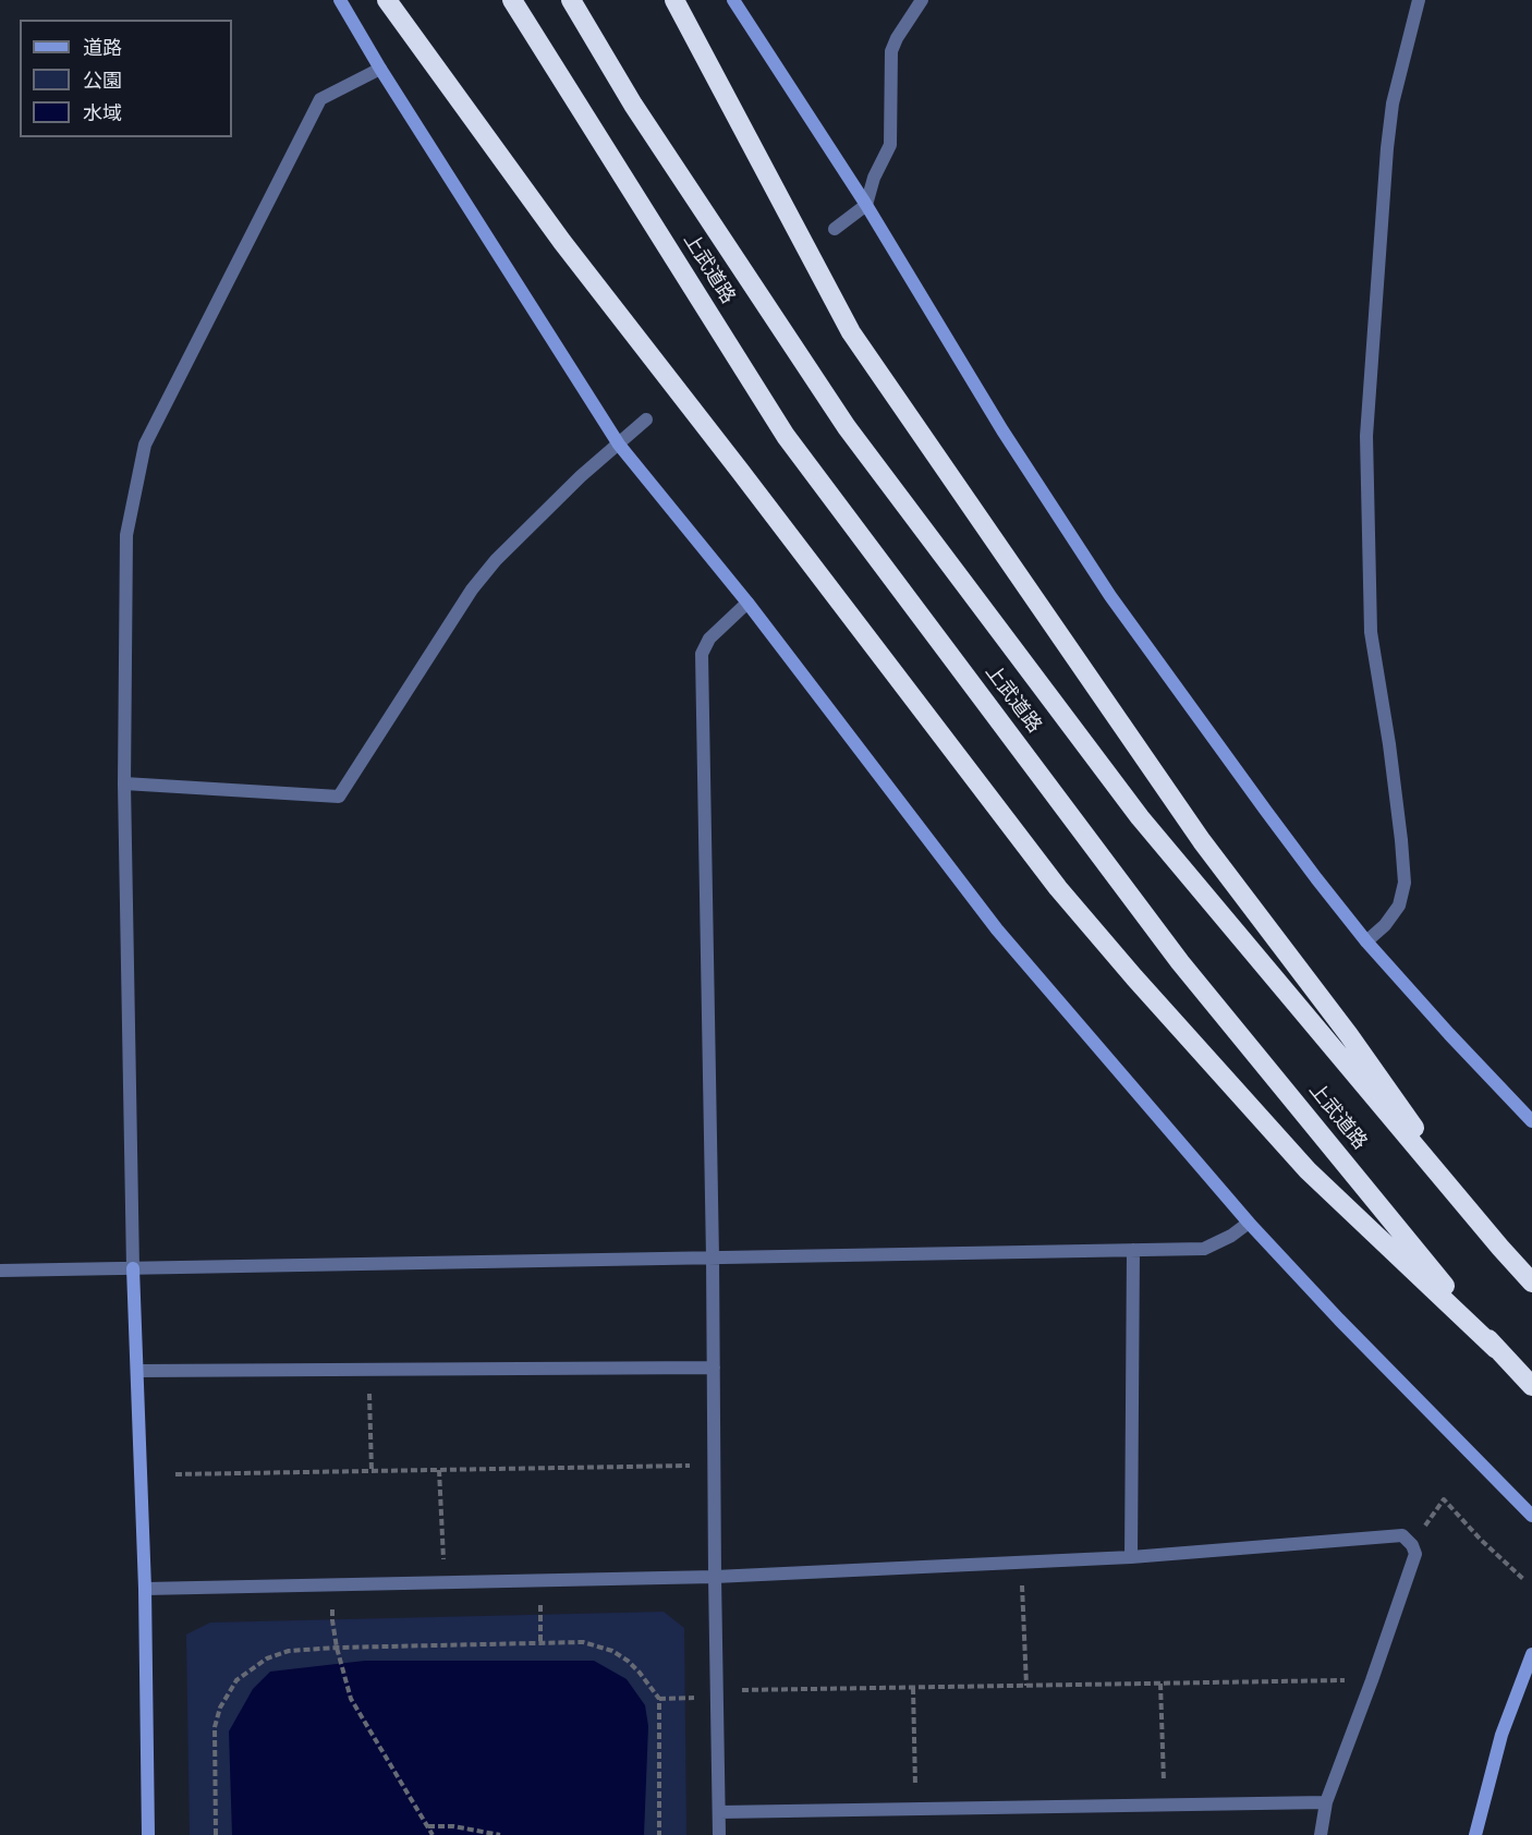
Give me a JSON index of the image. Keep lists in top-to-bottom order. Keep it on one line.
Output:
{"streets":{"highway":["上武道路"]},"legend":["道路","公園","水域"]}
